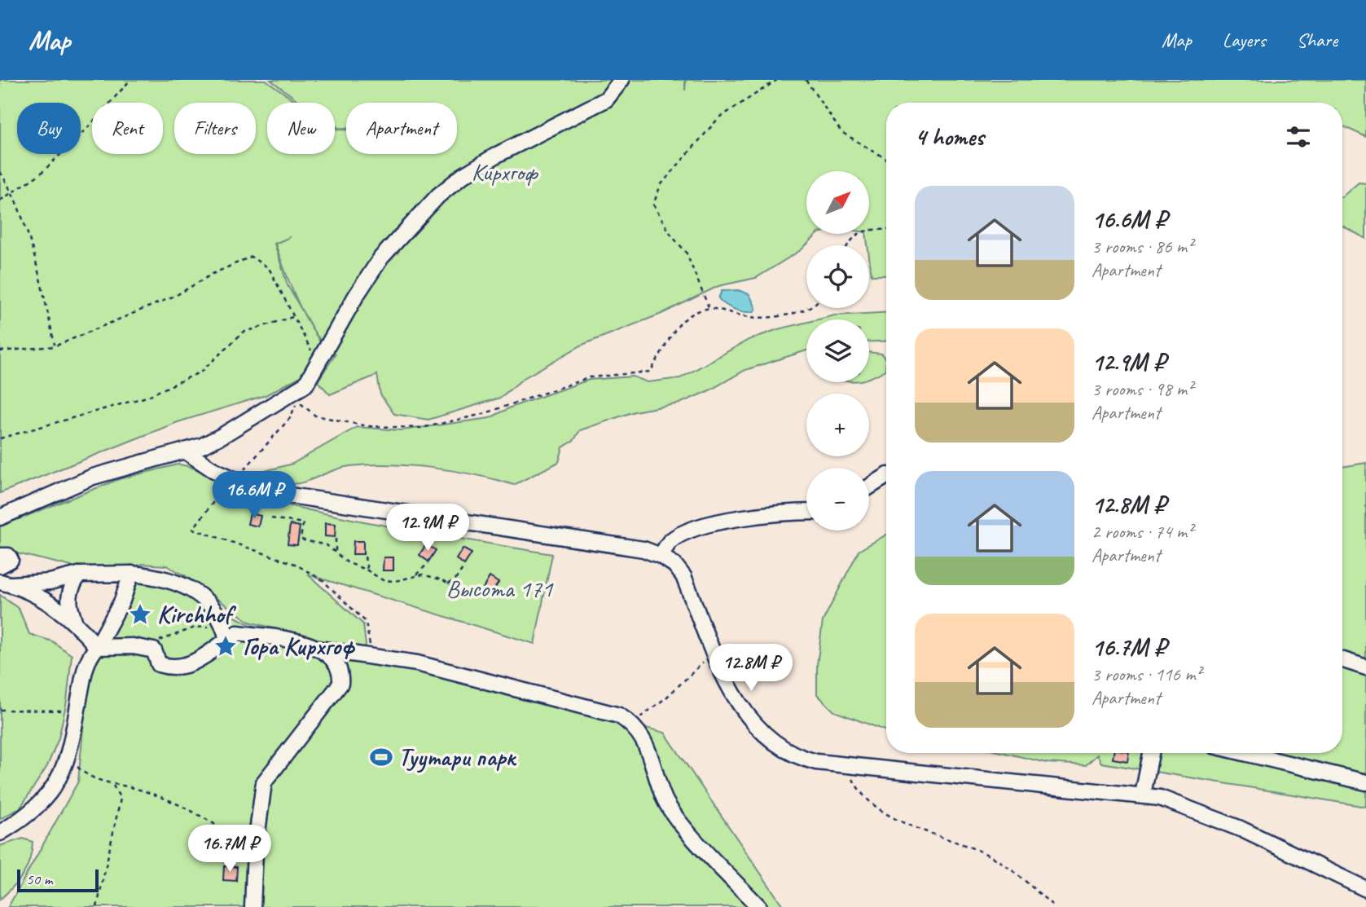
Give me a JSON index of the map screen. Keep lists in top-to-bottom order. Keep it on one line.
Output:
{"parks":["Кирхгоф","Высота 171"],"places":{"place":["Kirchhof","Гора Кирхгоф"],"sports":["Туутари парк"]},"scale_bar":"50 m","north":"top right","page":{"header":"Map","nav":["Map","Layers","Share"],"chip":["Buy","Rent","Filters","New","Apartment"],"heading":"4 homes","map_buttons":["+","−"],"list":[{"name":"16.6M ₽","note":"3 rooms · 86 m² · Apartment"},{"name":"12.9M ₽","note":"3 rooms · 98 m² · Apartment"},{"name":"12.8M ₽","note":"2 rooms · 74 m² · Apartment"},{"name":"16.7M ₽","note":"3 rooms · 116 m² · Apartment"}],"price":["16.6M ₽","12.9M ₽","12.8M ₽","16.7M ₽"],"scale":"50 m"}}
